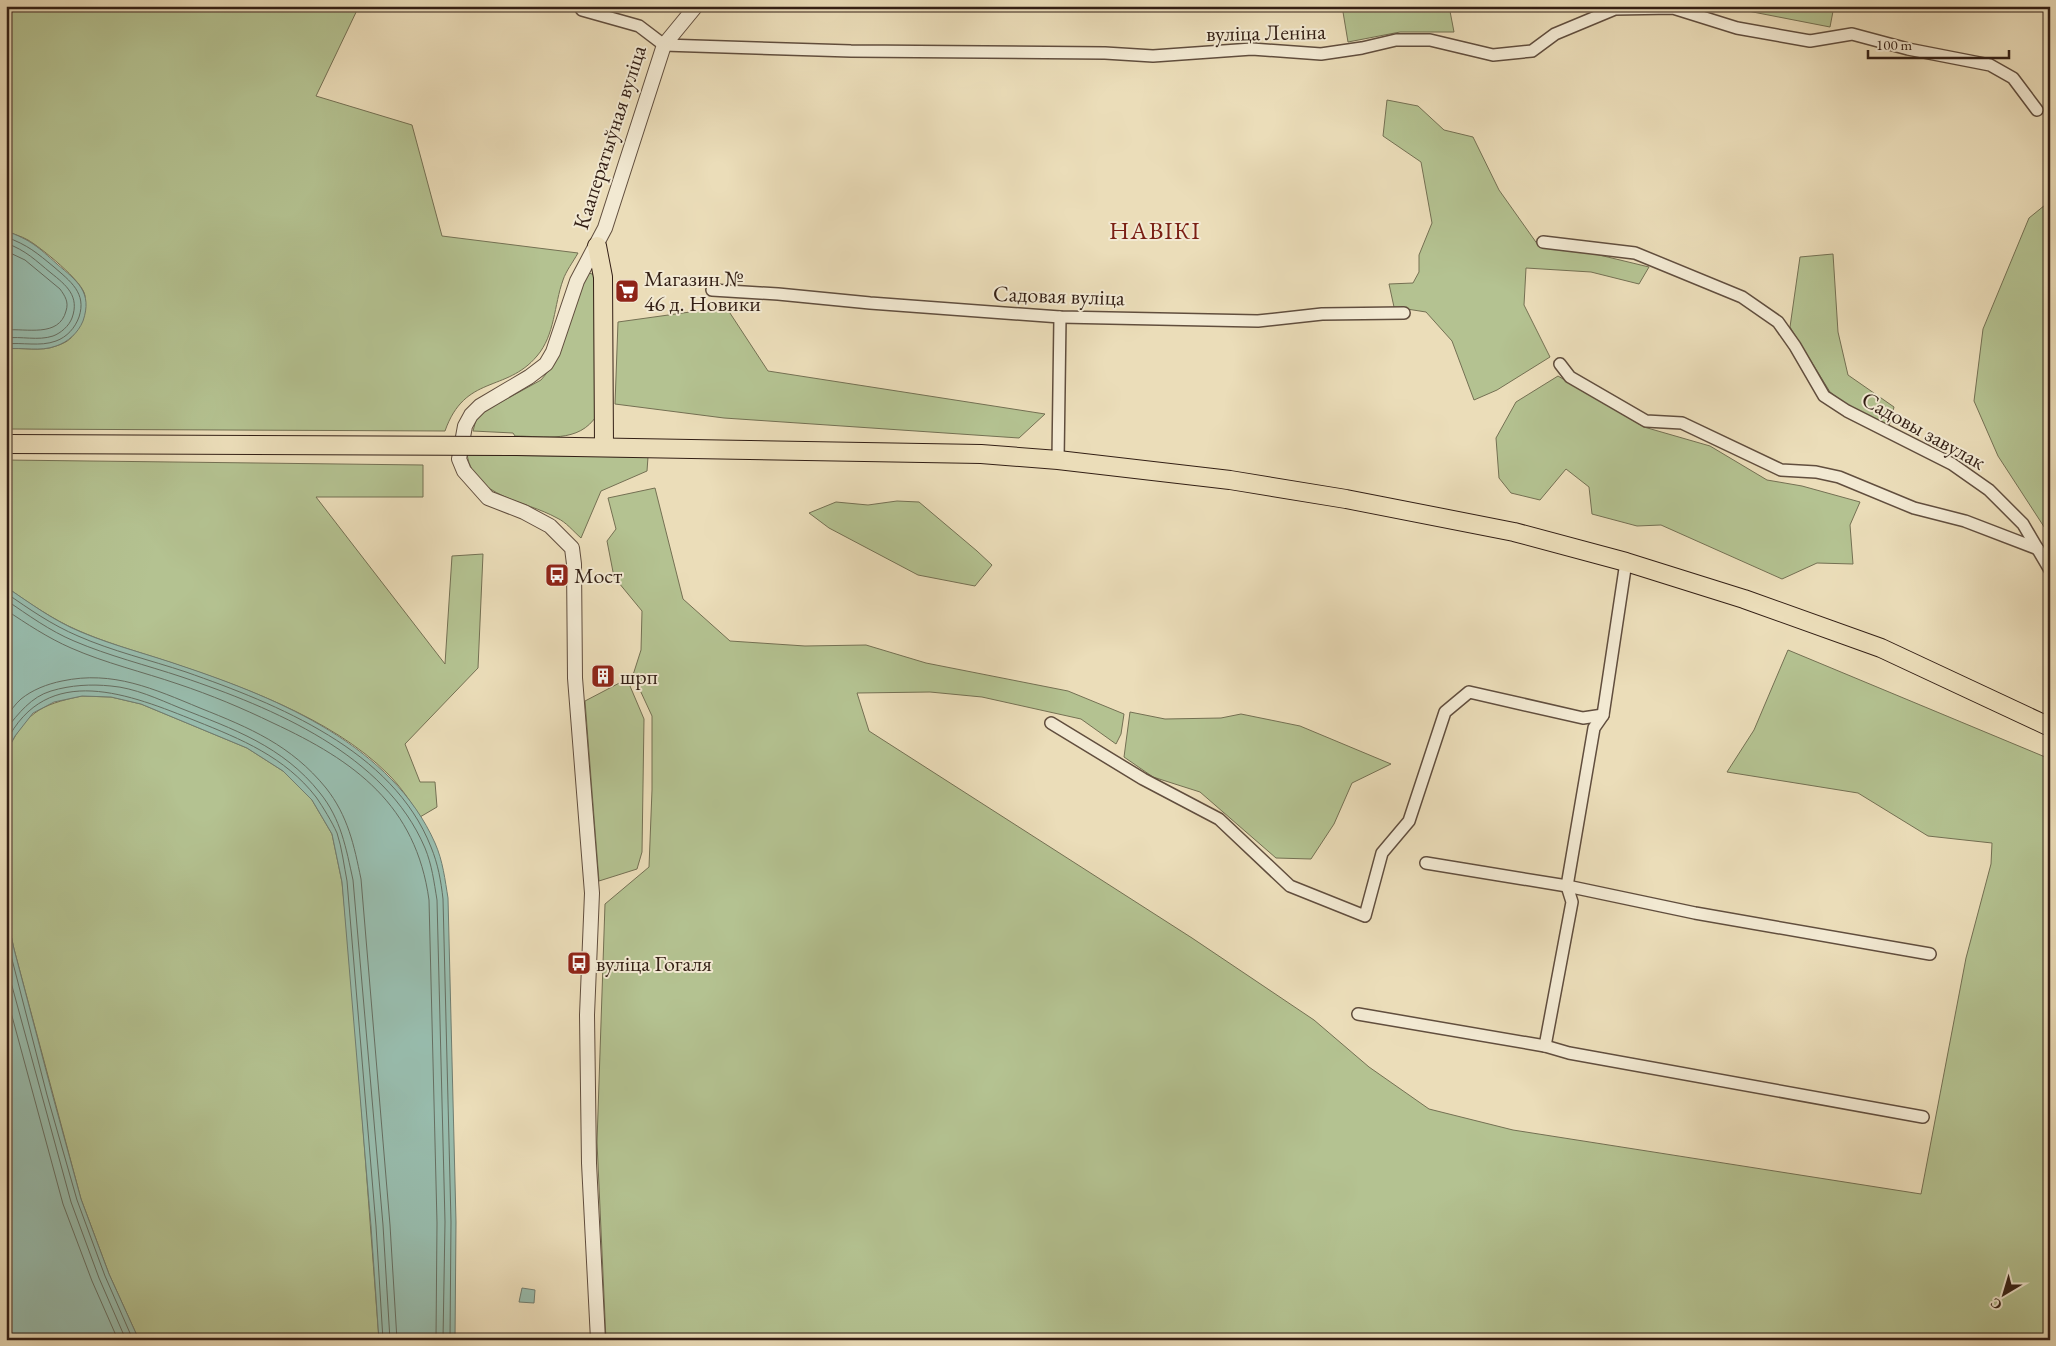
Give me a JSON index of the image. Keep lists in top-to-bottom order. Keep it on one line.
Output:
{"streets":{"street":["вуліца Леніна","Кааператыўная вуліца","Садовая вуліца","Садовы завулак"]},"crossings":[["вуліца Леніна","Кааператыўная вуліца"]],"districts":["НАВІКІ"],"places":{"supermarket":["Магазин № 46 д. Новики"],"bus stop":["Мост","вуліца Гогаля"],"building":["шрп"]},"scale_bar":"100 m","north":"bottom left"}
